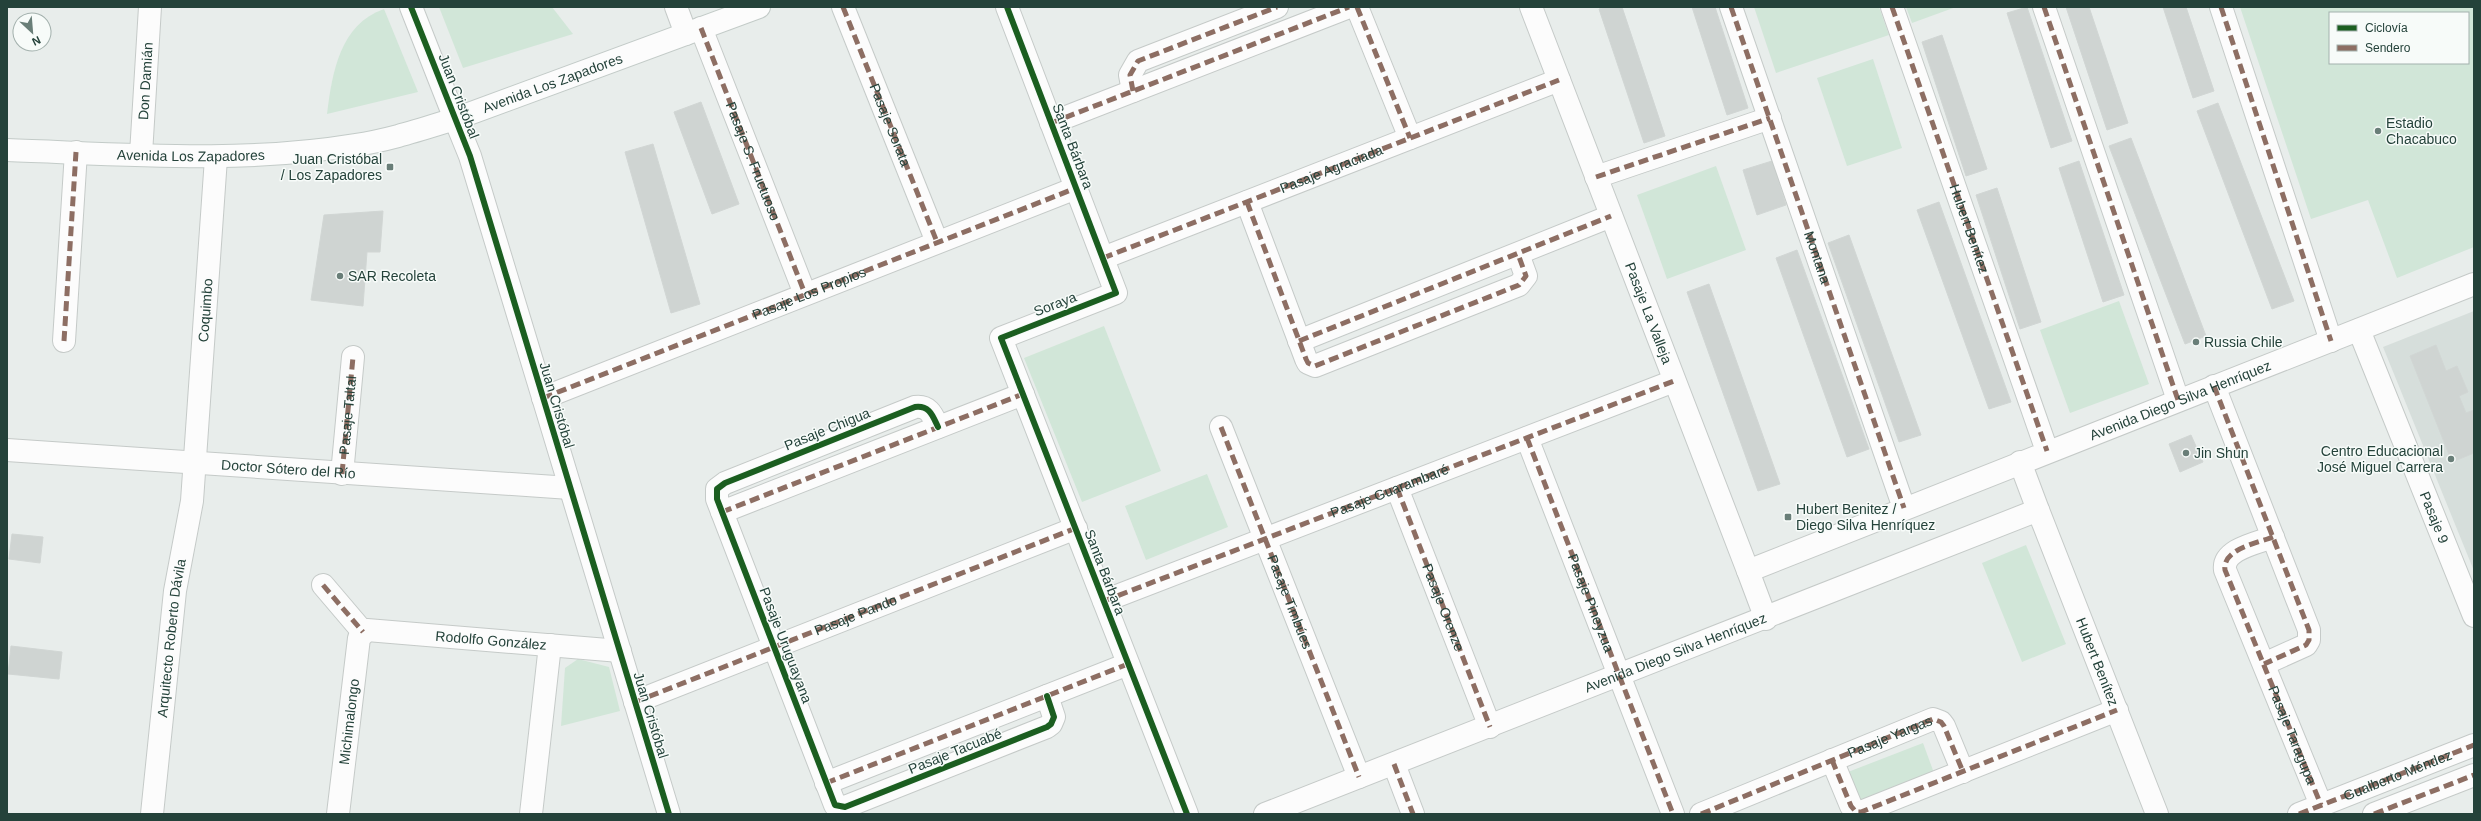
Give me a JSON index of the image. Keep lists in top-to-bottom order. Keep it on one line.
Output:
{"streets":{"street":["Don Damián","Avenida Los Zapadores","Juan Cristóbal","Pasaje Sorata","Santa Bárbara","Pasaje S. Fructuoso","Pasaje Agraciada","Hubert Benítez","Montana","Pasaje Los Propios","Soraya","Coquimbo","Pasaje La Valleja","Avenida Diego Silva Henríquez","Pasaje Taltal","Pasaje Chigua","Doctor Sótero del Río","Pasaje Guarambaré","Pasaje 9","Pasaje Timbúes","Pasaje Pineyzua","Pasaje Orenze","Pasaje Pando","Arquitecto Roberto Dávila","Rodolfo González","Pasaje Uruguayana","Michimalongo","Pasaje Taragupa","Pasaje Yargas","Pasaje Tacuabé","Gualberto Méndez"]},"crossings":[["Don Damián","Avenida Los Zapadores"],["Avenida Los Zapadores","Juan Cristóbal"],["Avenida Los Zapadores","Pasaje S. Fructuoso"],["Avenida Los Zapadores","Coquimbo"],["Juan Cristóbal","Pasaje Los Propios"],["Juan Cristóbal","Doctor Sótero del Río"],["Juan Cristóbal","Pasaje Pando"],["Juan Cristóbal","Rodolfo González"],["Pasaje Sorata","Pasaje Los Propios"],["Santa Bárbara","Pasaje Agraciada"],["Santa Bárbara","Pasaje Los Propios"],["Santa Bárbara","Soraya"],["Santa Bárbara","Pasaje Guarambaré"],["Santa Bárbara","Pasaje Pando"],["Santa Bárbara","Pasaje Tacuabé"],["Pasaje S. Fructuoso","Pasaje Los Propios"],["Pasaje Agraciada","Pasaje La Valleja"],["Hubert Benítez","Avenida Diego Silva Henríquez"],["Hubert Benítez","Pasaje Yargas"],["Montana","Avenida Diego Silva Henríquez"],["Coquimbo","Doctor Sótero del Río"],["Coquimbo","Arquitecto Roberto Dávila"],["Pasaje La Valleja","Avenida Diego Silva Henríquez"],["Pasaje La Valleja","Pasaje Guarambaré"],["Avenida Diego Silva Henríquez","Pasaje 9"],["Avenida Diego Silva Henríquez","Pasaje Timbúes"],["Avenida Diego Silva Henríquez","Pasaje Pineyzua"],["Avenida Diego Silva Henríquez","Pasaje Orenze"],["Pasaje Taltal","Doctor Sótero del Río"],["Pasaje Chigua","Pasaje Uruguayana"],["Doctor Sótero del Río","Arquitecto Roberto Dávila"],["Pasaje Guarambaré","Pasaje Timbúes"],["Pasaje Guarambaré","Pasaje Pineyzua"],["Pasaje Guarambaré","Pasaje Orenze"],["Pasaje Pando","Pasaje Uruguayana"],["Rodolfo González","Michimalongo"],["Pasaje Uruguayana","Pasaje Tacuabé"],["Pasaje Taragupa","Gualberto Méndez"]],"places":{"other":["Estadio Chacabuco","SAR Recoleta","Russia Chile","Jin Shun","Centro Educacional José Miguel Carrera"],"transit":["Juan Cristóbal / Los Zapadores","Hubert Benitez / Diego Silva Henríquez"]},"legend":["Ciclovía","Sendero"],"north":"bottom right"}
